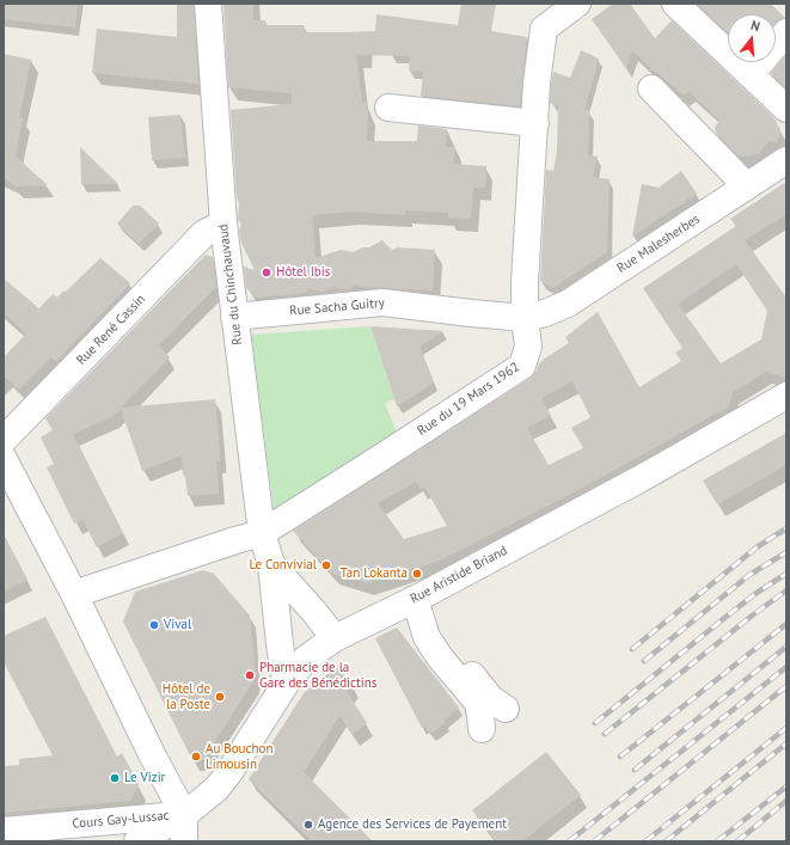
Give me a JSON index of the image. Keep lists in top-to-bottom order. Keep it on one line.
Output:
{"streets":{"street":["Rue Malesherbes","Rue du Chinchauvaud","Rue Sacha Guitry","Rue René Cassin","Rue du 19 Mars 1962","Rue Aristide Briand","Cours Gay-Lussac"]},"crossings":[["Rue Malesherbes","Rue Sacha Guitry"],["Rue Malesherbes","Rue du 19 Mars 1962"],["Rue du Chinchauvaud","Rue Sacha Guitry"],["Rue du Chinchauvaud","Rue René Cassin"],["Rue du Chinchauvaud","Rue du 19 Mars 1962"],["Rue du Chinchauvaud","Rue Aristide Briand"],["Rue Sacha Guitry","Rue du 19 Mars 1962"],["Rue Aristide Briand","Cours Gay-Lussac"]],"places":["Hôtel Ibis","Le Convivial","Tan Lokanta","Vival","Pharmacie de la Gare des Bénédictins","Hôtel de la Poste","Au Bouchon Limousin","Le Vizir","Agence des Services de Payement"],"north":"top"}
